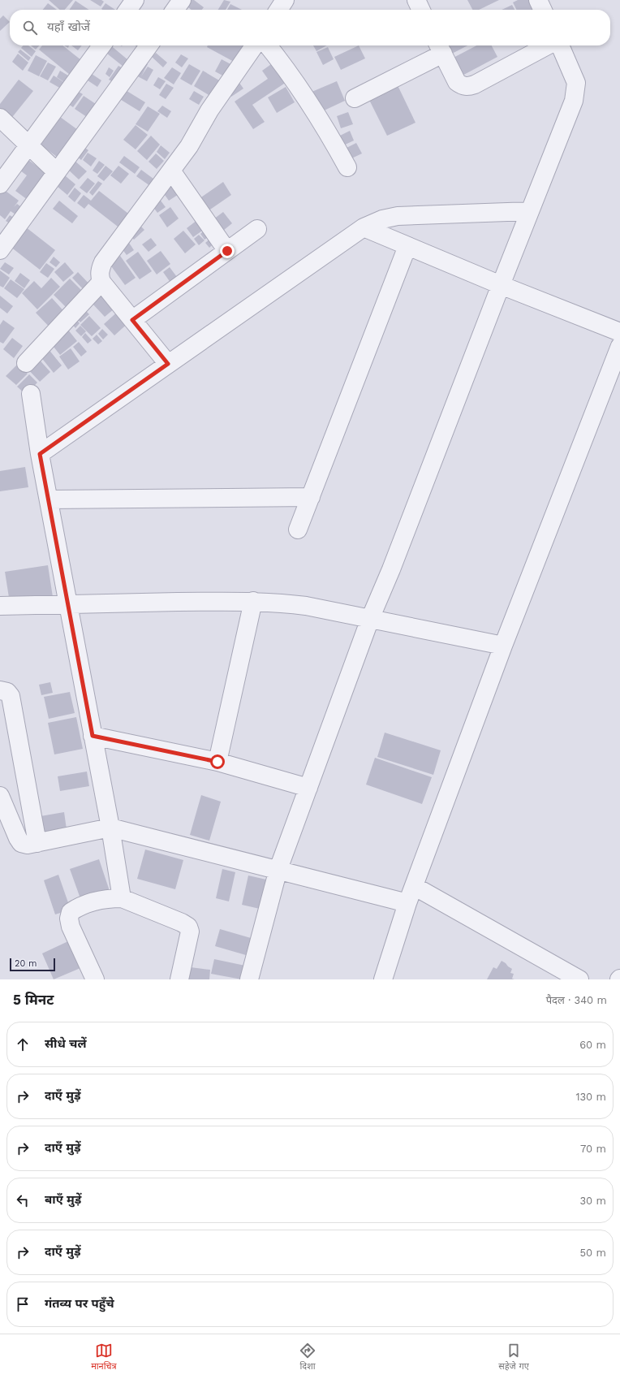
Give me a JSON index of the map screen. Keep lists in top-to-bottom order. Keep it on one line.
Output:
{"scale_bar":"20 m","page":{"search":"यहाँ खोजें","scale":"20 m","heading":["5 मिनट","पैदल · 340 m"],"list":[["सीधे चलें","60 m"],["दाएँ मुड़ें","130 m"],["दाएँ मुड़ें","70 m"],["बाएँ मुड़ें","30 m"],["दाएँ मुड़ें","50 m"],"गंतव्य पर पहुँचे"],"nav":["मानचित्र","दिशा","सहेजे गए"]}}
